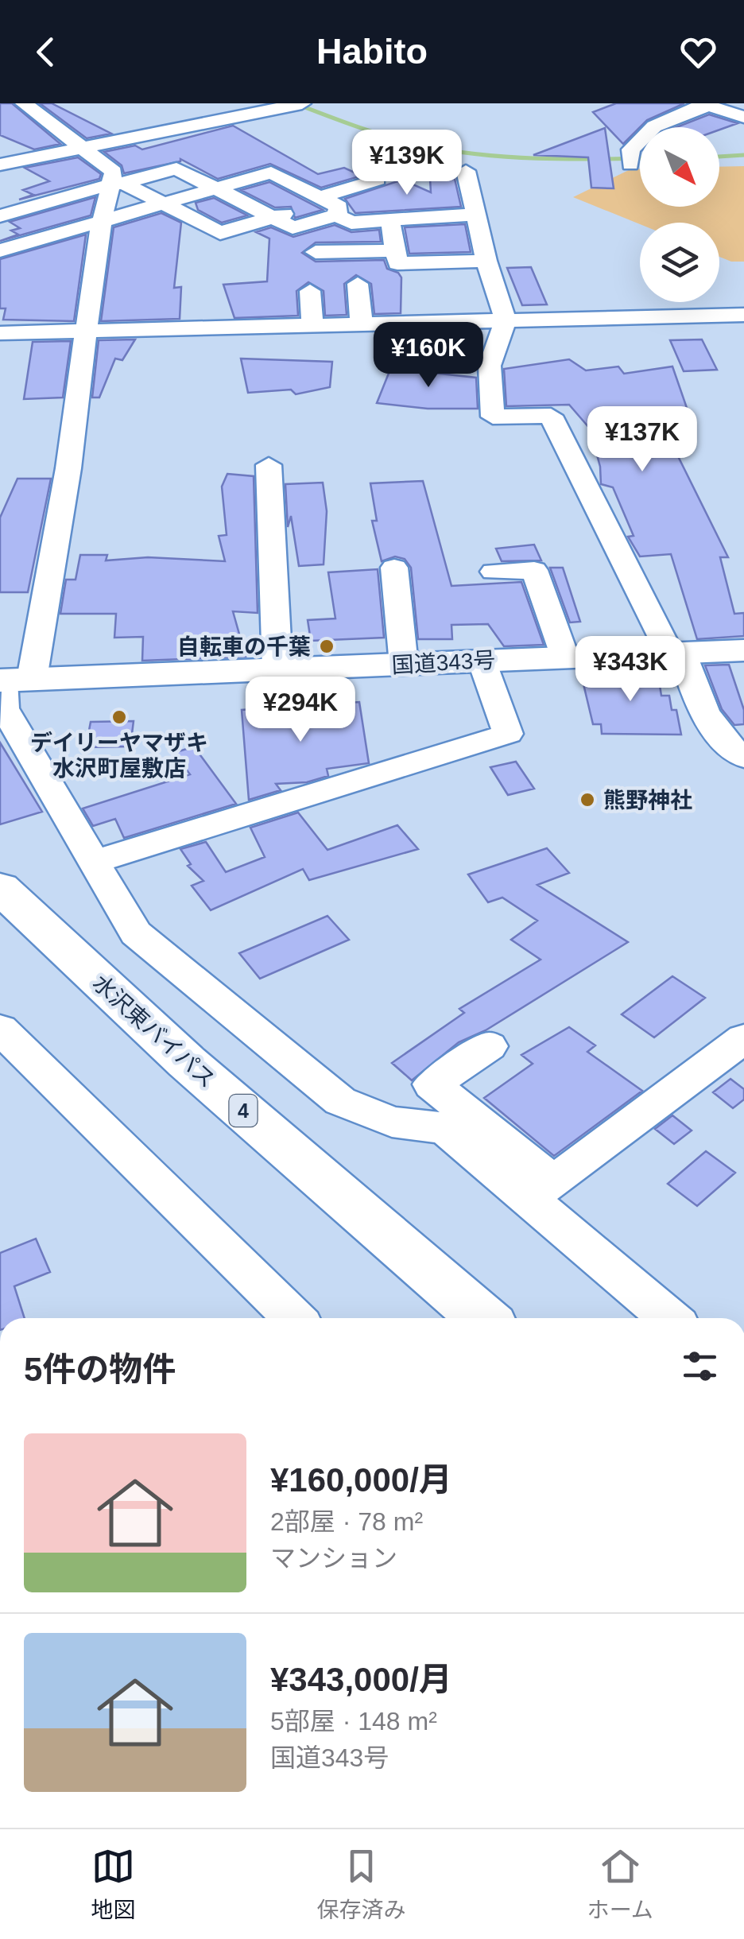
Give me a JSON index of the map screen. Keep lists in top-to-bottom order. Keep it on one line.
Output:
{"streets":{"highway":["国道343号","水沢東バイパス","4"]},"places":["自転車の千葉","デイリーヤマザキ 水沢町屋敷店","熊野神社"],"north":"bottom right","page":{"header":"Habito","price":["¥139K","¥160K","¥137K","¥343K","¥294K"],"heading":"5件の物件","list":[{"name":"¥160,000/月","note":"2部屋 · 78 m² · マンション"},{"name":"¥343,000/月","note":"5部屋 · 148 m² · 国道343号"}],"tabs":["地図","保存済み","ホーム"]}}
